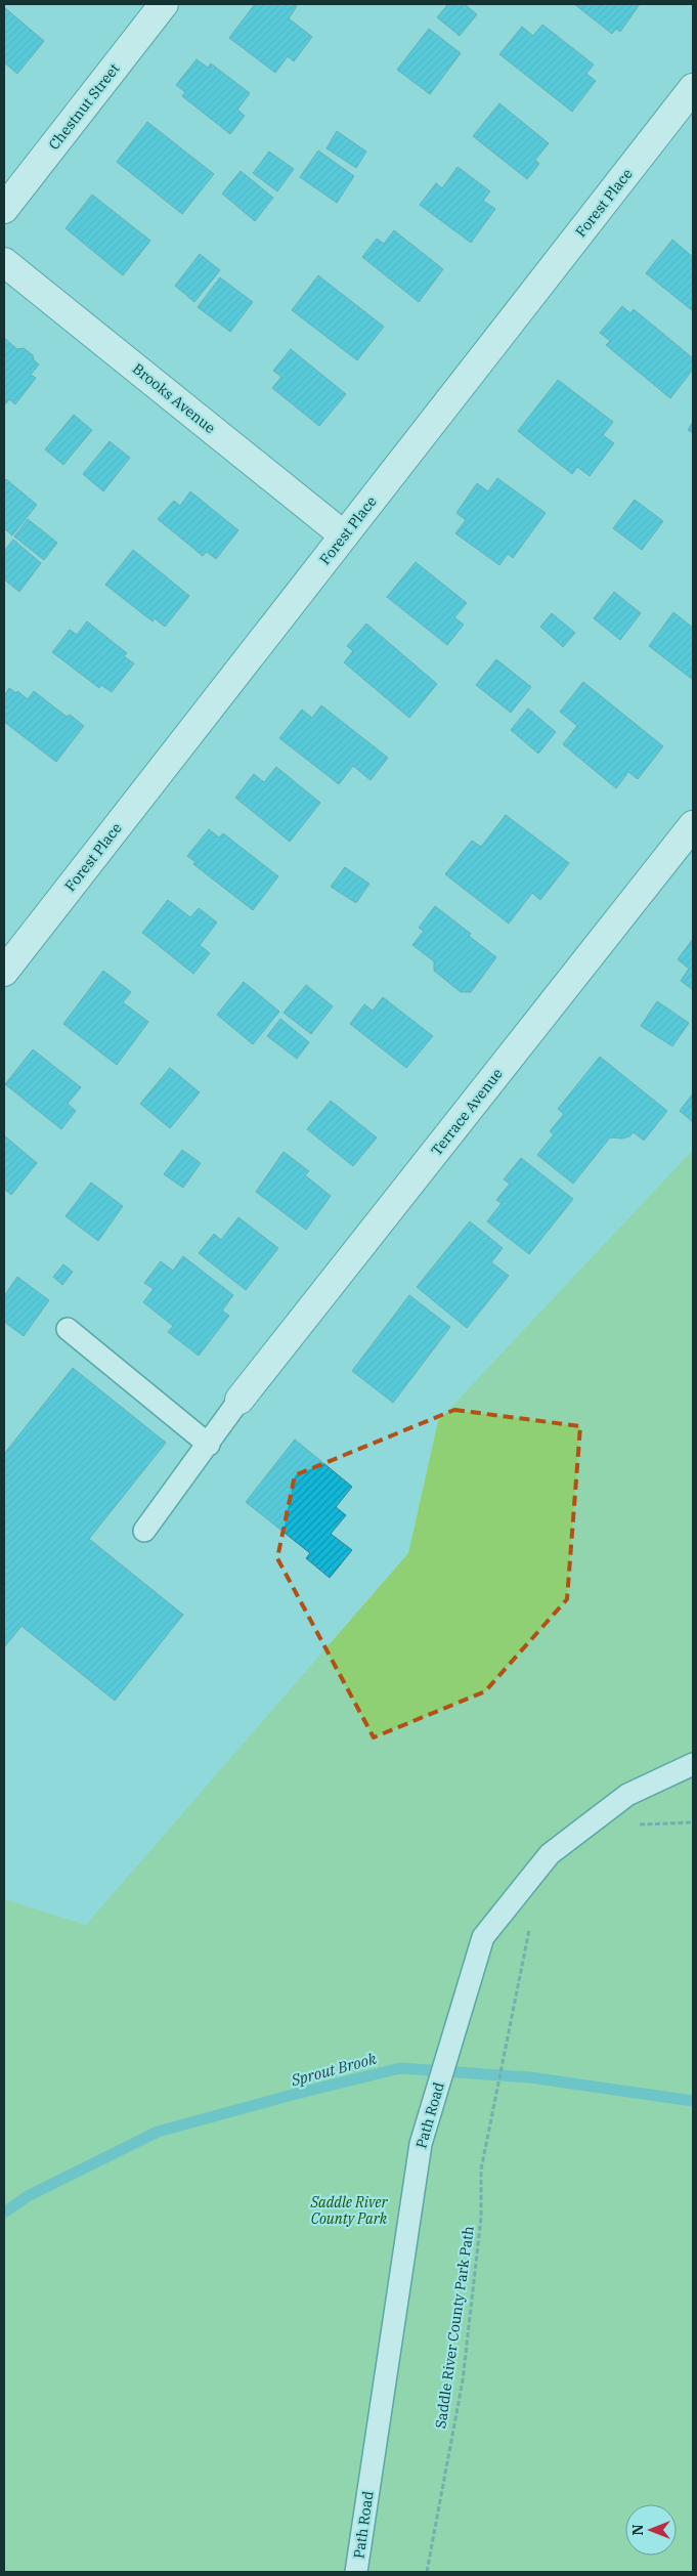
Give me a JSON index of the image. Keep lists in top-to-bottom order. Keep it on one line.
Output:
{"streets":{"street":["Chestnut Street","Forest Place","Brooks Avenue","Terrace Avenue"],"lane":["Path Road"],"path":["Saddle River County Park Path"]},"crossings":[["Forest Place","Brooks Avenue"]],"water":["Sprout Brook"],"parks":["Saddle River County Park"],"north":"left"}
